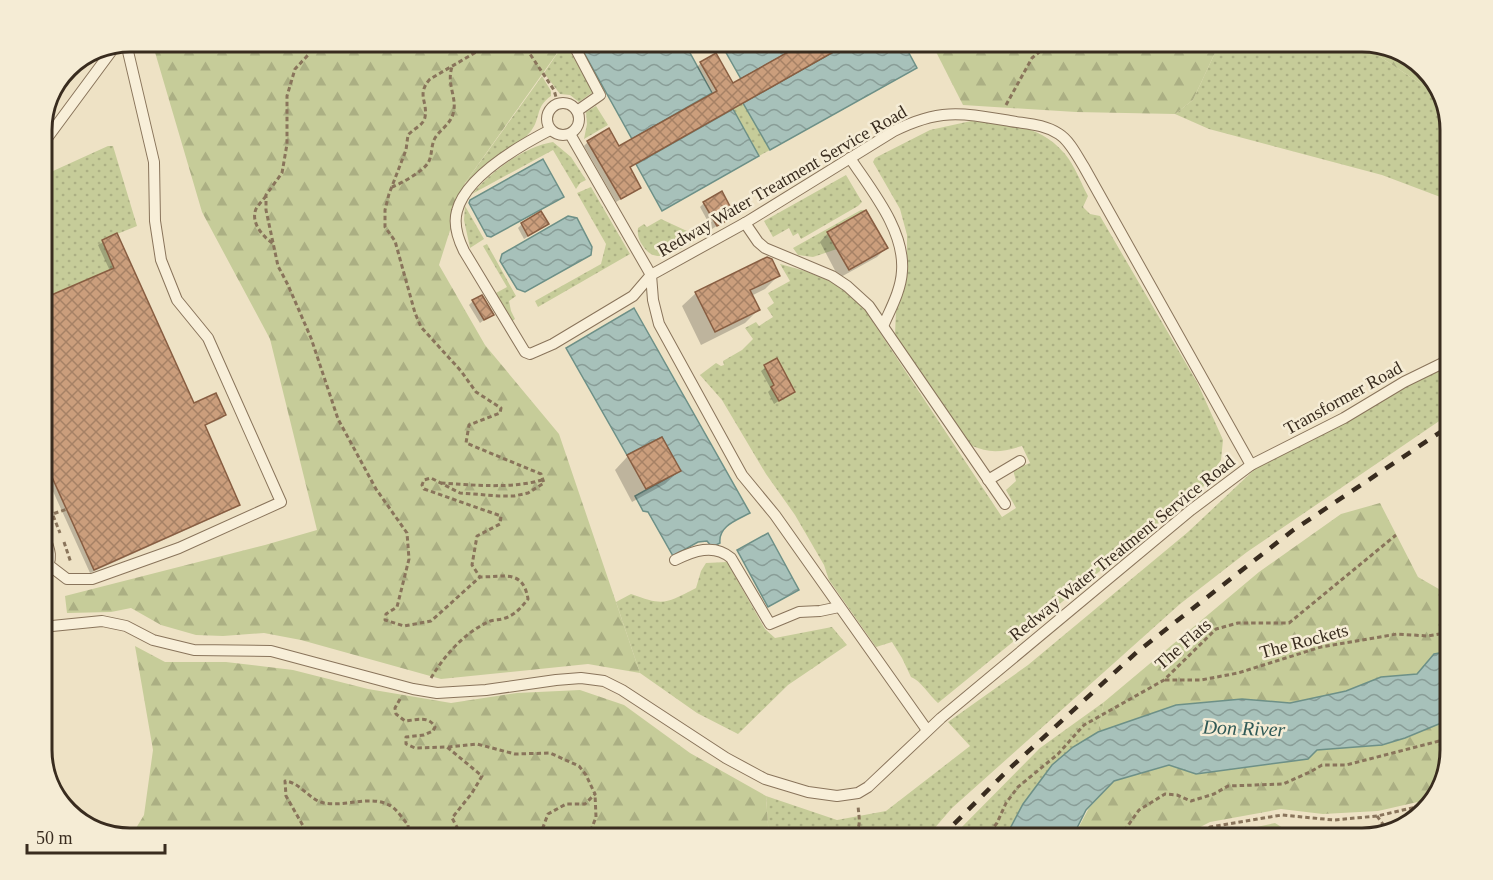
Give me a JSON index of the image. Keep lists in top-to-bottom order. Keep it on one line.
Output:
{"streets":{"lane":["Redway Water Treatment Service Road","Transformer Road"],"path":["The Rockets","The Flats"]},"crossings":[["Redway Water Treatment Service Road","Transformer Road"],["The Rockets","The Flats"]],"water":["Don River"],"scale_bar":"50 m"}
